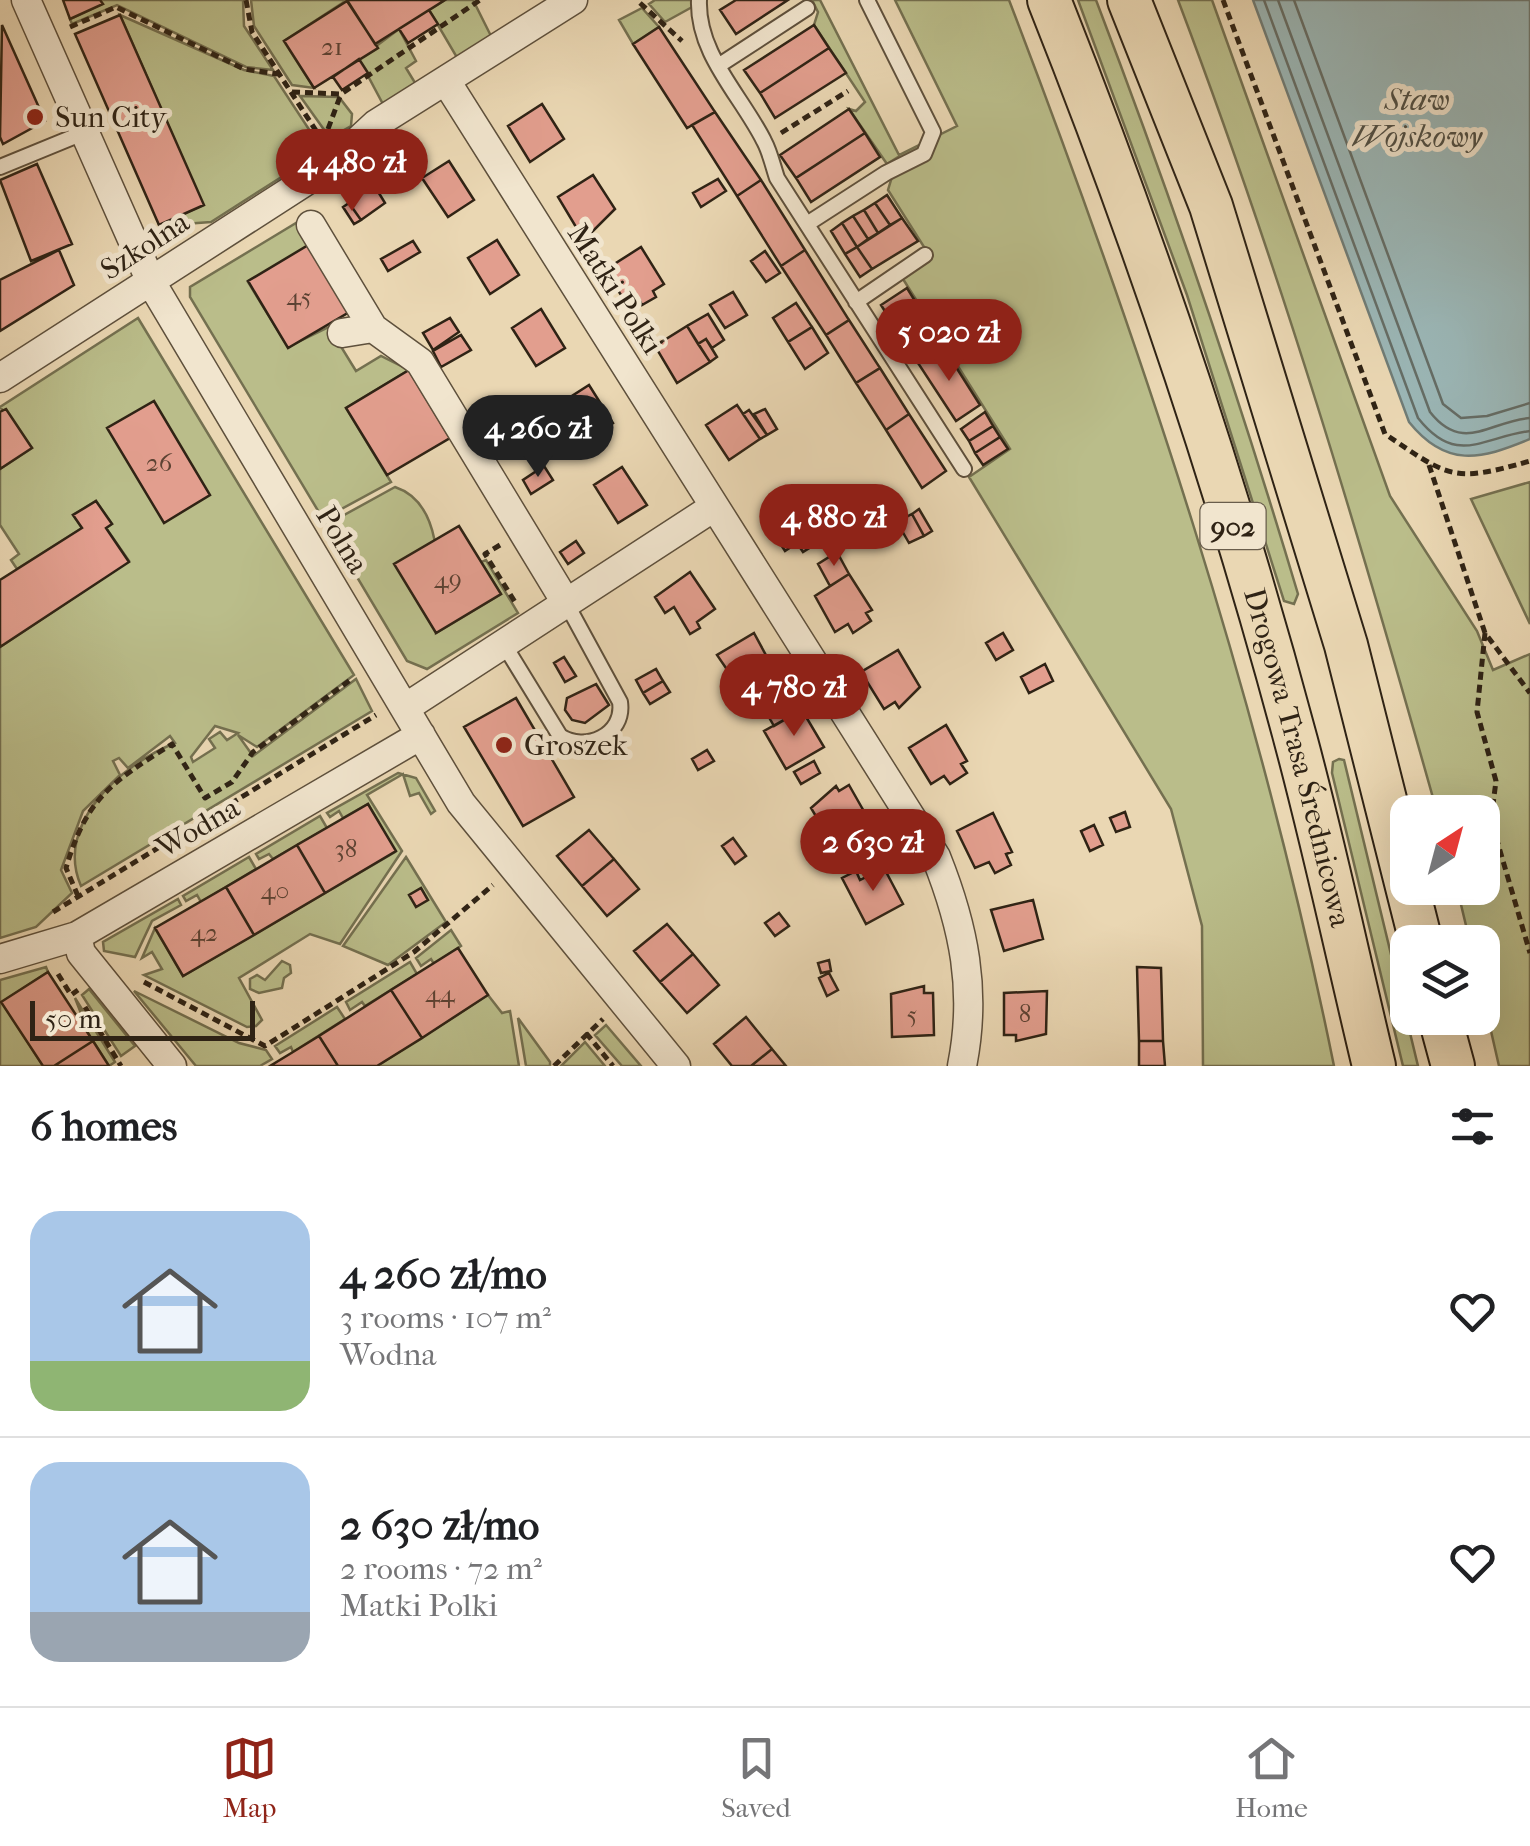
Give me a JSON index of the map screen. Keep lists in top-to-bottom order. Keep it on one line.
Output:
{"streets":{"main road":["902","Drogowa Trasa Średnicowa"],"street":["Szkolna","Matki Polki","Polna","Wodna"]},"crossings":[["Szkolna","Matki Polki"],["Szkolna","Polna"],["Polna","Wodna"]],"water":["Staw Wojskowy"],"places":["Sun City","Groszek"],"house_numbers":["21","45","26","49","38","40","42","44","8","5"],"scale_bar":"50 m","north":"top right","page":{"price":["4 480 zł","5 020 zł","4 260 zł","4 880 zł","4 780 zł","2 630 zł"],"scale":"50 m","heading":"6 homes","list":[{"name":"4 260 zł/mo","note":"3 rooms · 107 m² · Wodna"},{"name":"2 630 zł/mo","note":"2 rooms · 72 m² · Matki Polki"}],"tabs":["Map","Saved","Home"]}}
